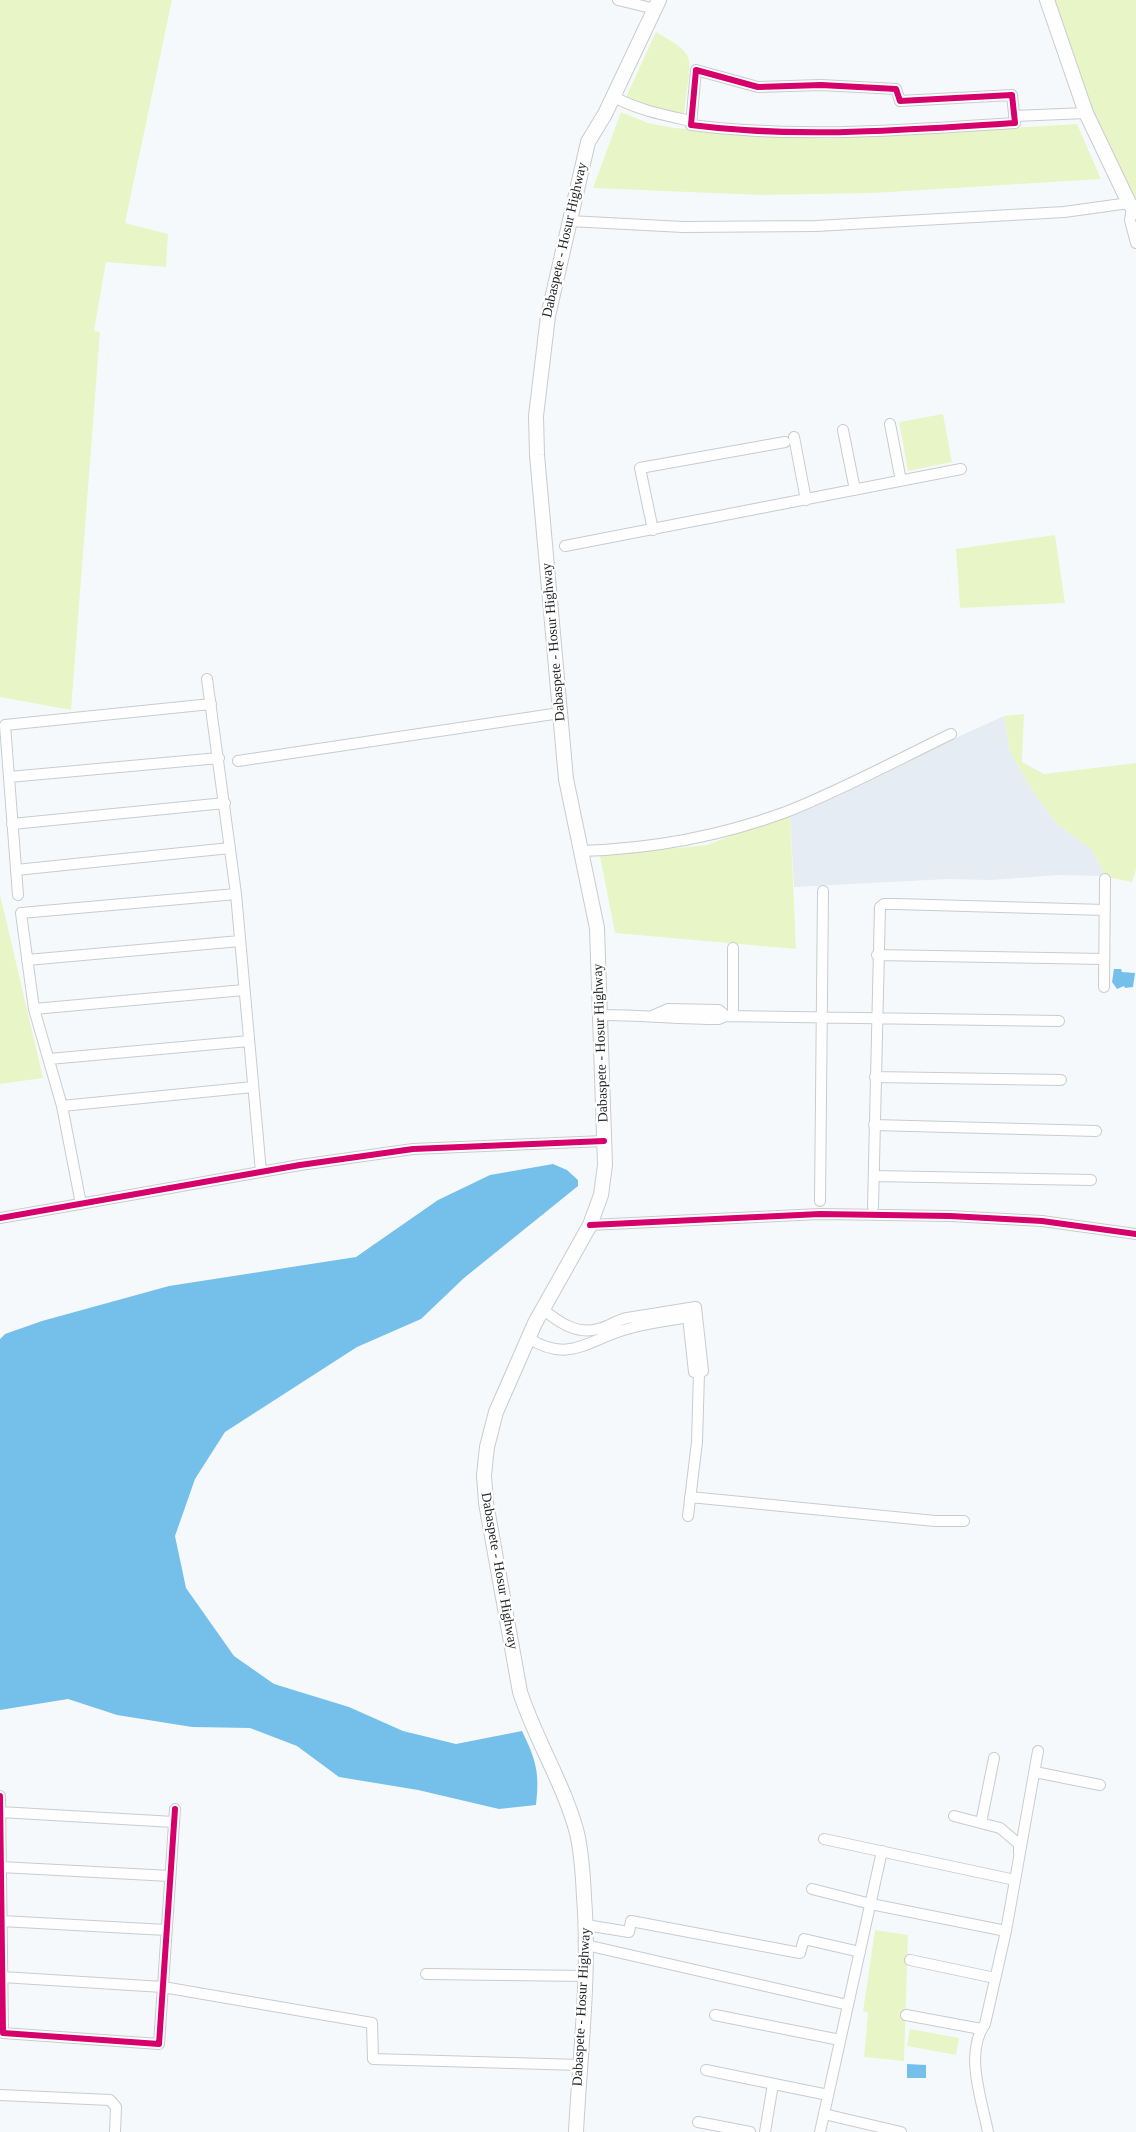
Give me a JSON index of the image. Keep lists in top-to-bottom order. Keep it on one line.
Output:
{"streets":{"highway":["Dabaspete - Hosur Highway"]}}
